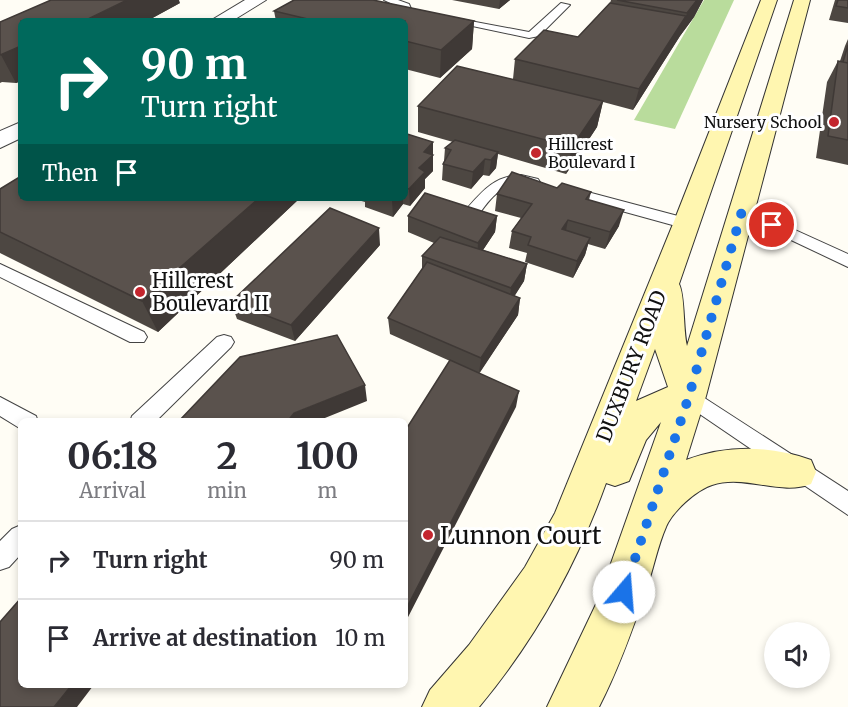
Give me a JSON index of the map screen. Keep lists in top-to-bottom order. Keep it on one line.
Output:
{"streets":{"main road":["DUXBURY ROAD"]},"places":["Nursery School","Hillcrest Boulevard I","Hillcrest Boulevard II","Lunnon Court"],"page":{"turn":["90 m","Turn right"],"then":"Then","eta":["06:18","Arrival","2","min","100","m"],"list":[{"name":"Turn right","value":"90 m"},{"name":"Arrive at destination","value":"10 m"}]}}
